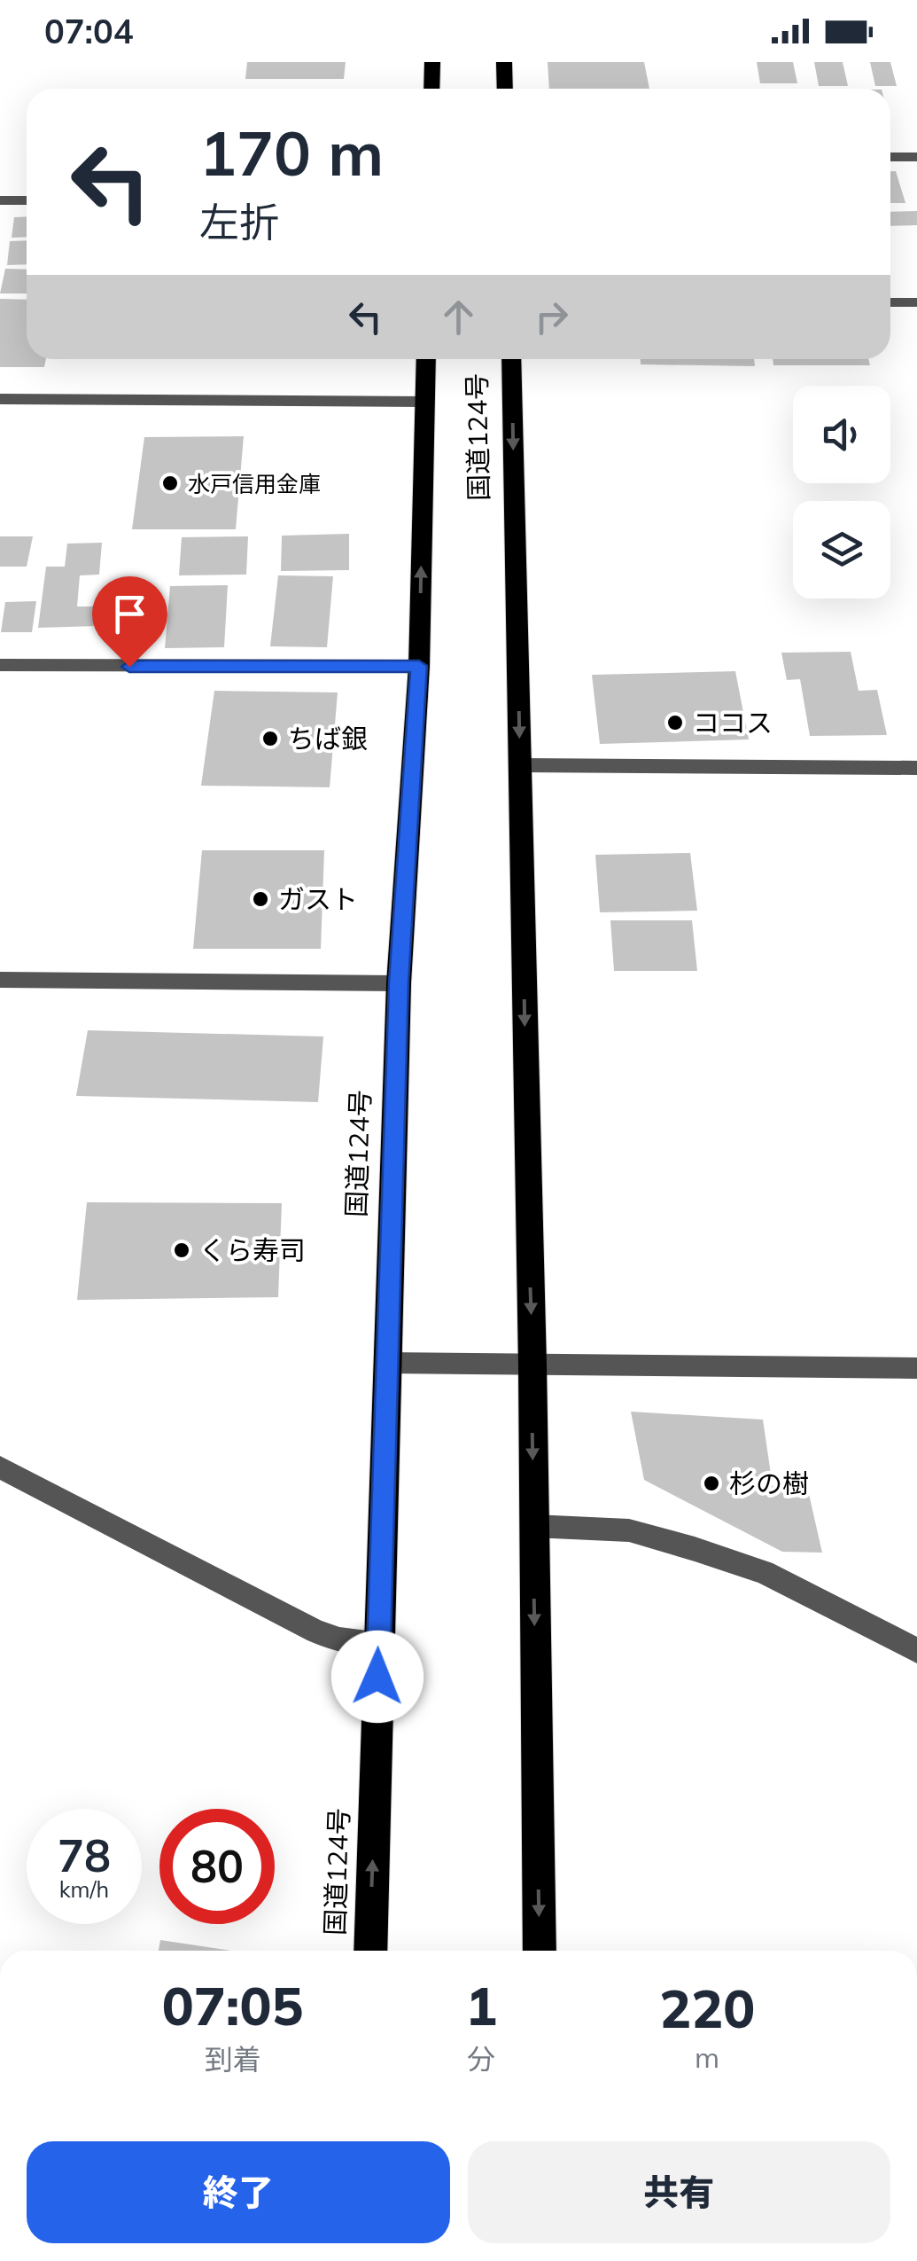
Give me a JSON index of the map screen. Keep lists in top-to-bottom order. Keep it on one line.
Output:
{"streets":{"highway":["国道124号"]},"places":["水戸信用金庫","ココス","ちば銀","ガスト","くら寿司","杉の樹"],"page":{"status":"07:04","turn":["170 m","左折"],"speed":"78 km/h","limit":"80","eta":["07:05","到着","1","分","220","m"],"buttons":["終了","共有"]}}
